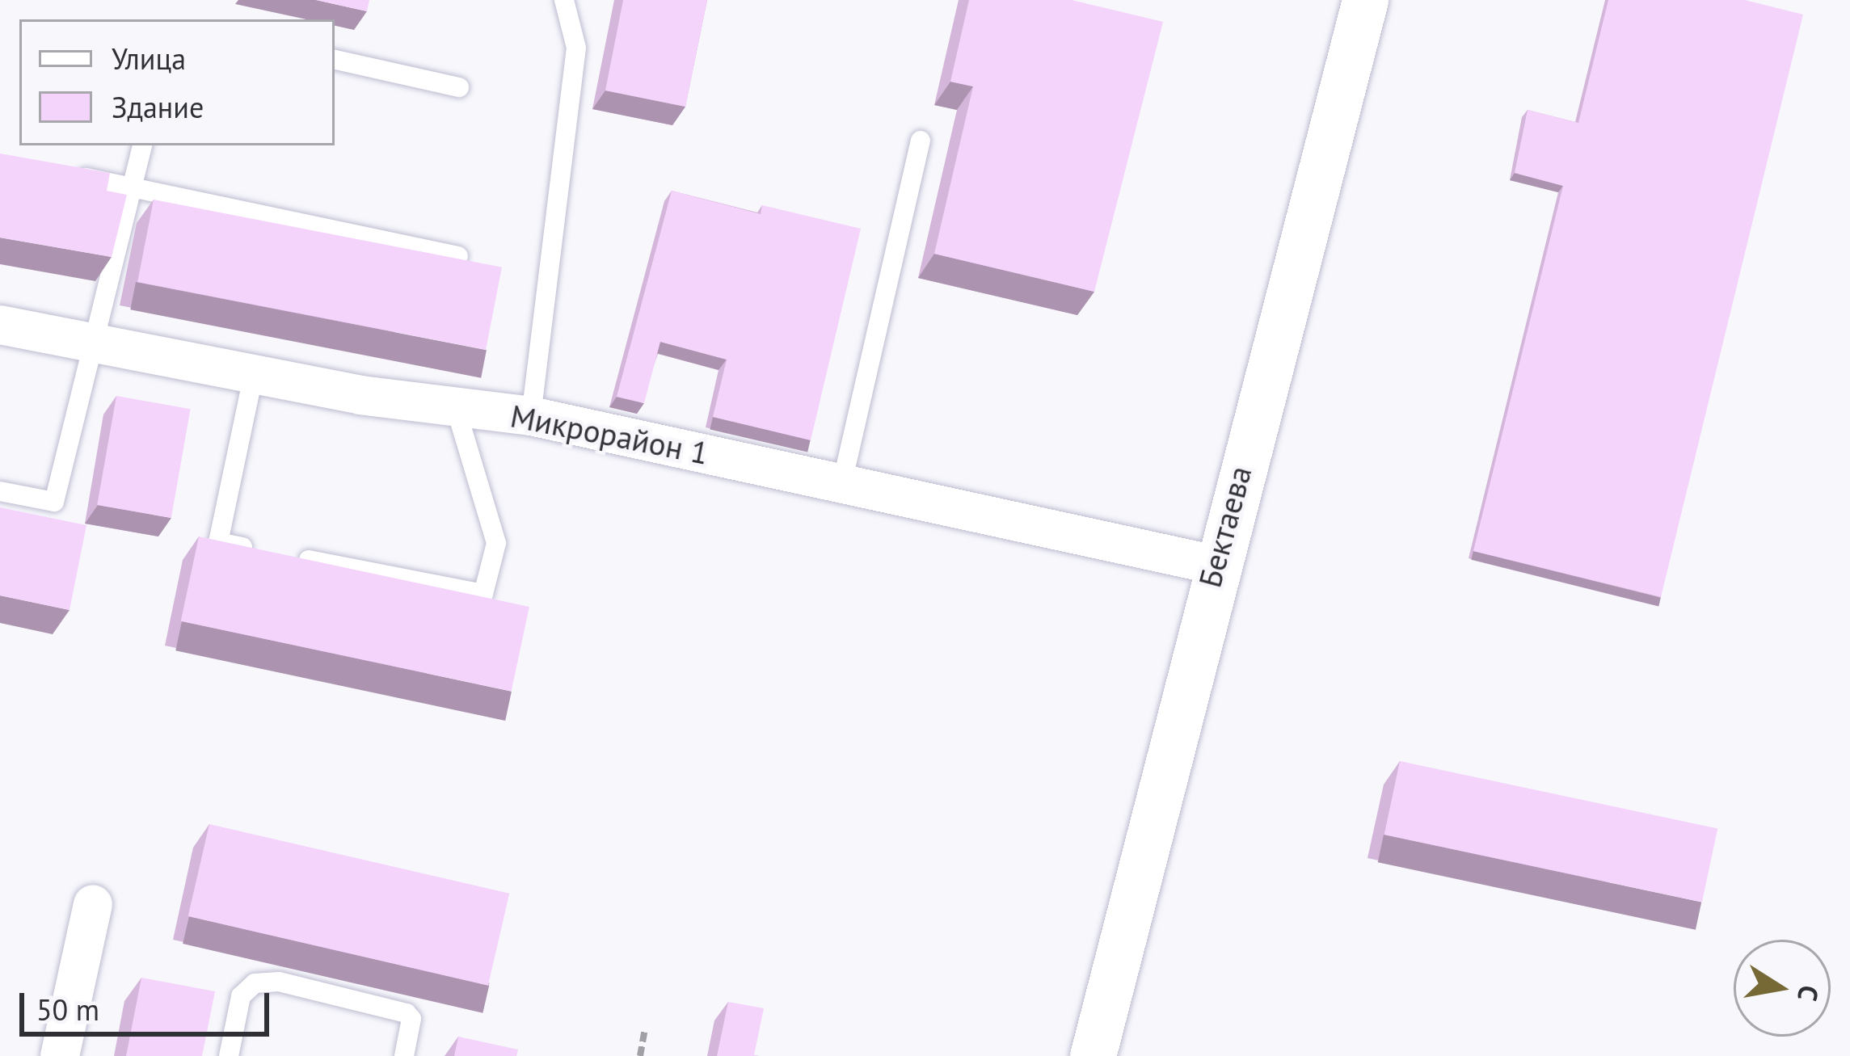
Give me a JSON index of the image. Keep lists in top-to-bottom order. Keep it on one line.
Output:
{"streets":{"street":["Микрорайон 1","Бектаева"]},"crossings":[["Микрорайон 1","Бектаева"]],"legend":["Улица","Здание"],"scale_bar":"50 m","north":"right"}
